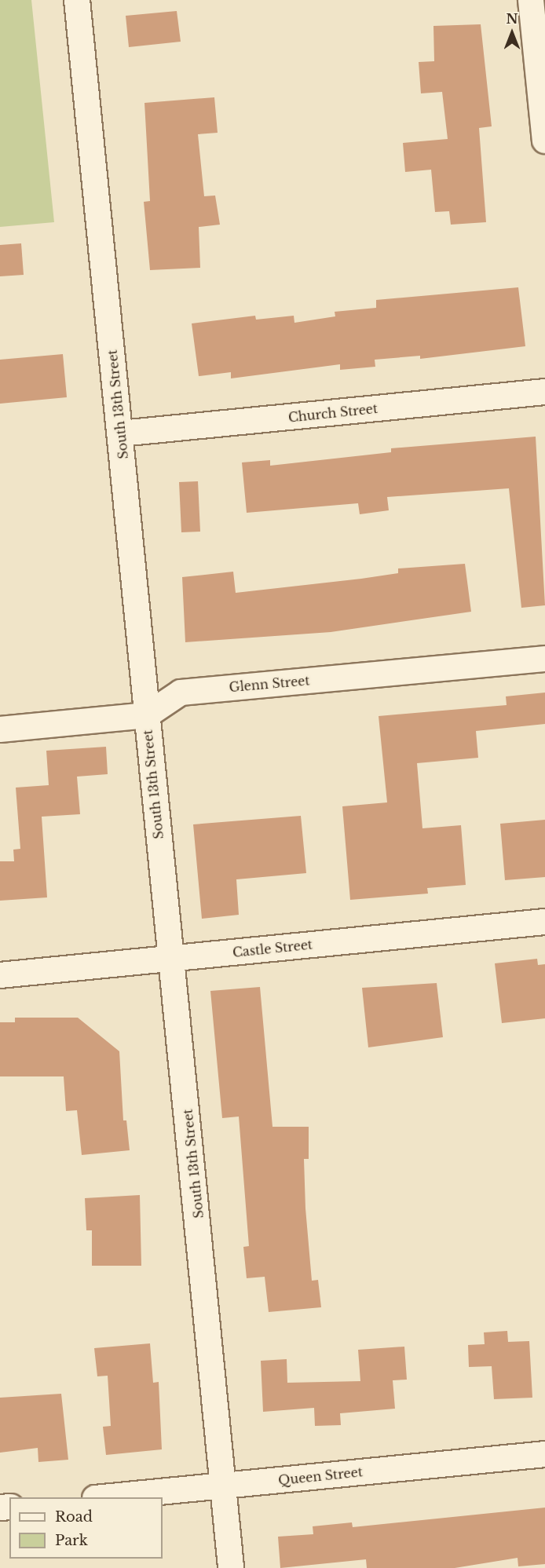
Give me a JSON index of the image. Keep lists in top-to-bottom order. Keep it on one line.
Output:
{"streets":{"street":["South 13th Street","Church Street","Glenn Street","Castle Street","Queen Street"]},"crossings":[["South 13th Street","Church Street"],["South 13th Street","Glenn Street"],["South 13th Street","Castle Street"],["South 13th Street","Queen Street"]],"legend":["Road","Park"],"north":"top"}
